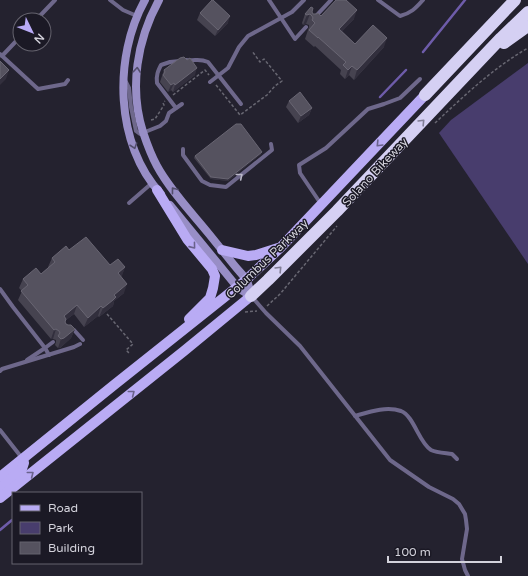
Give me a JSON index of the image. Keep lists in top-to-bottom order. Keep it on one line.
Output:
{"streets":{"highway":["Columbus Parkway"]},"legend":["Road","Park","Building"],"scale_bar":"100 m","north":"bottom right"}
